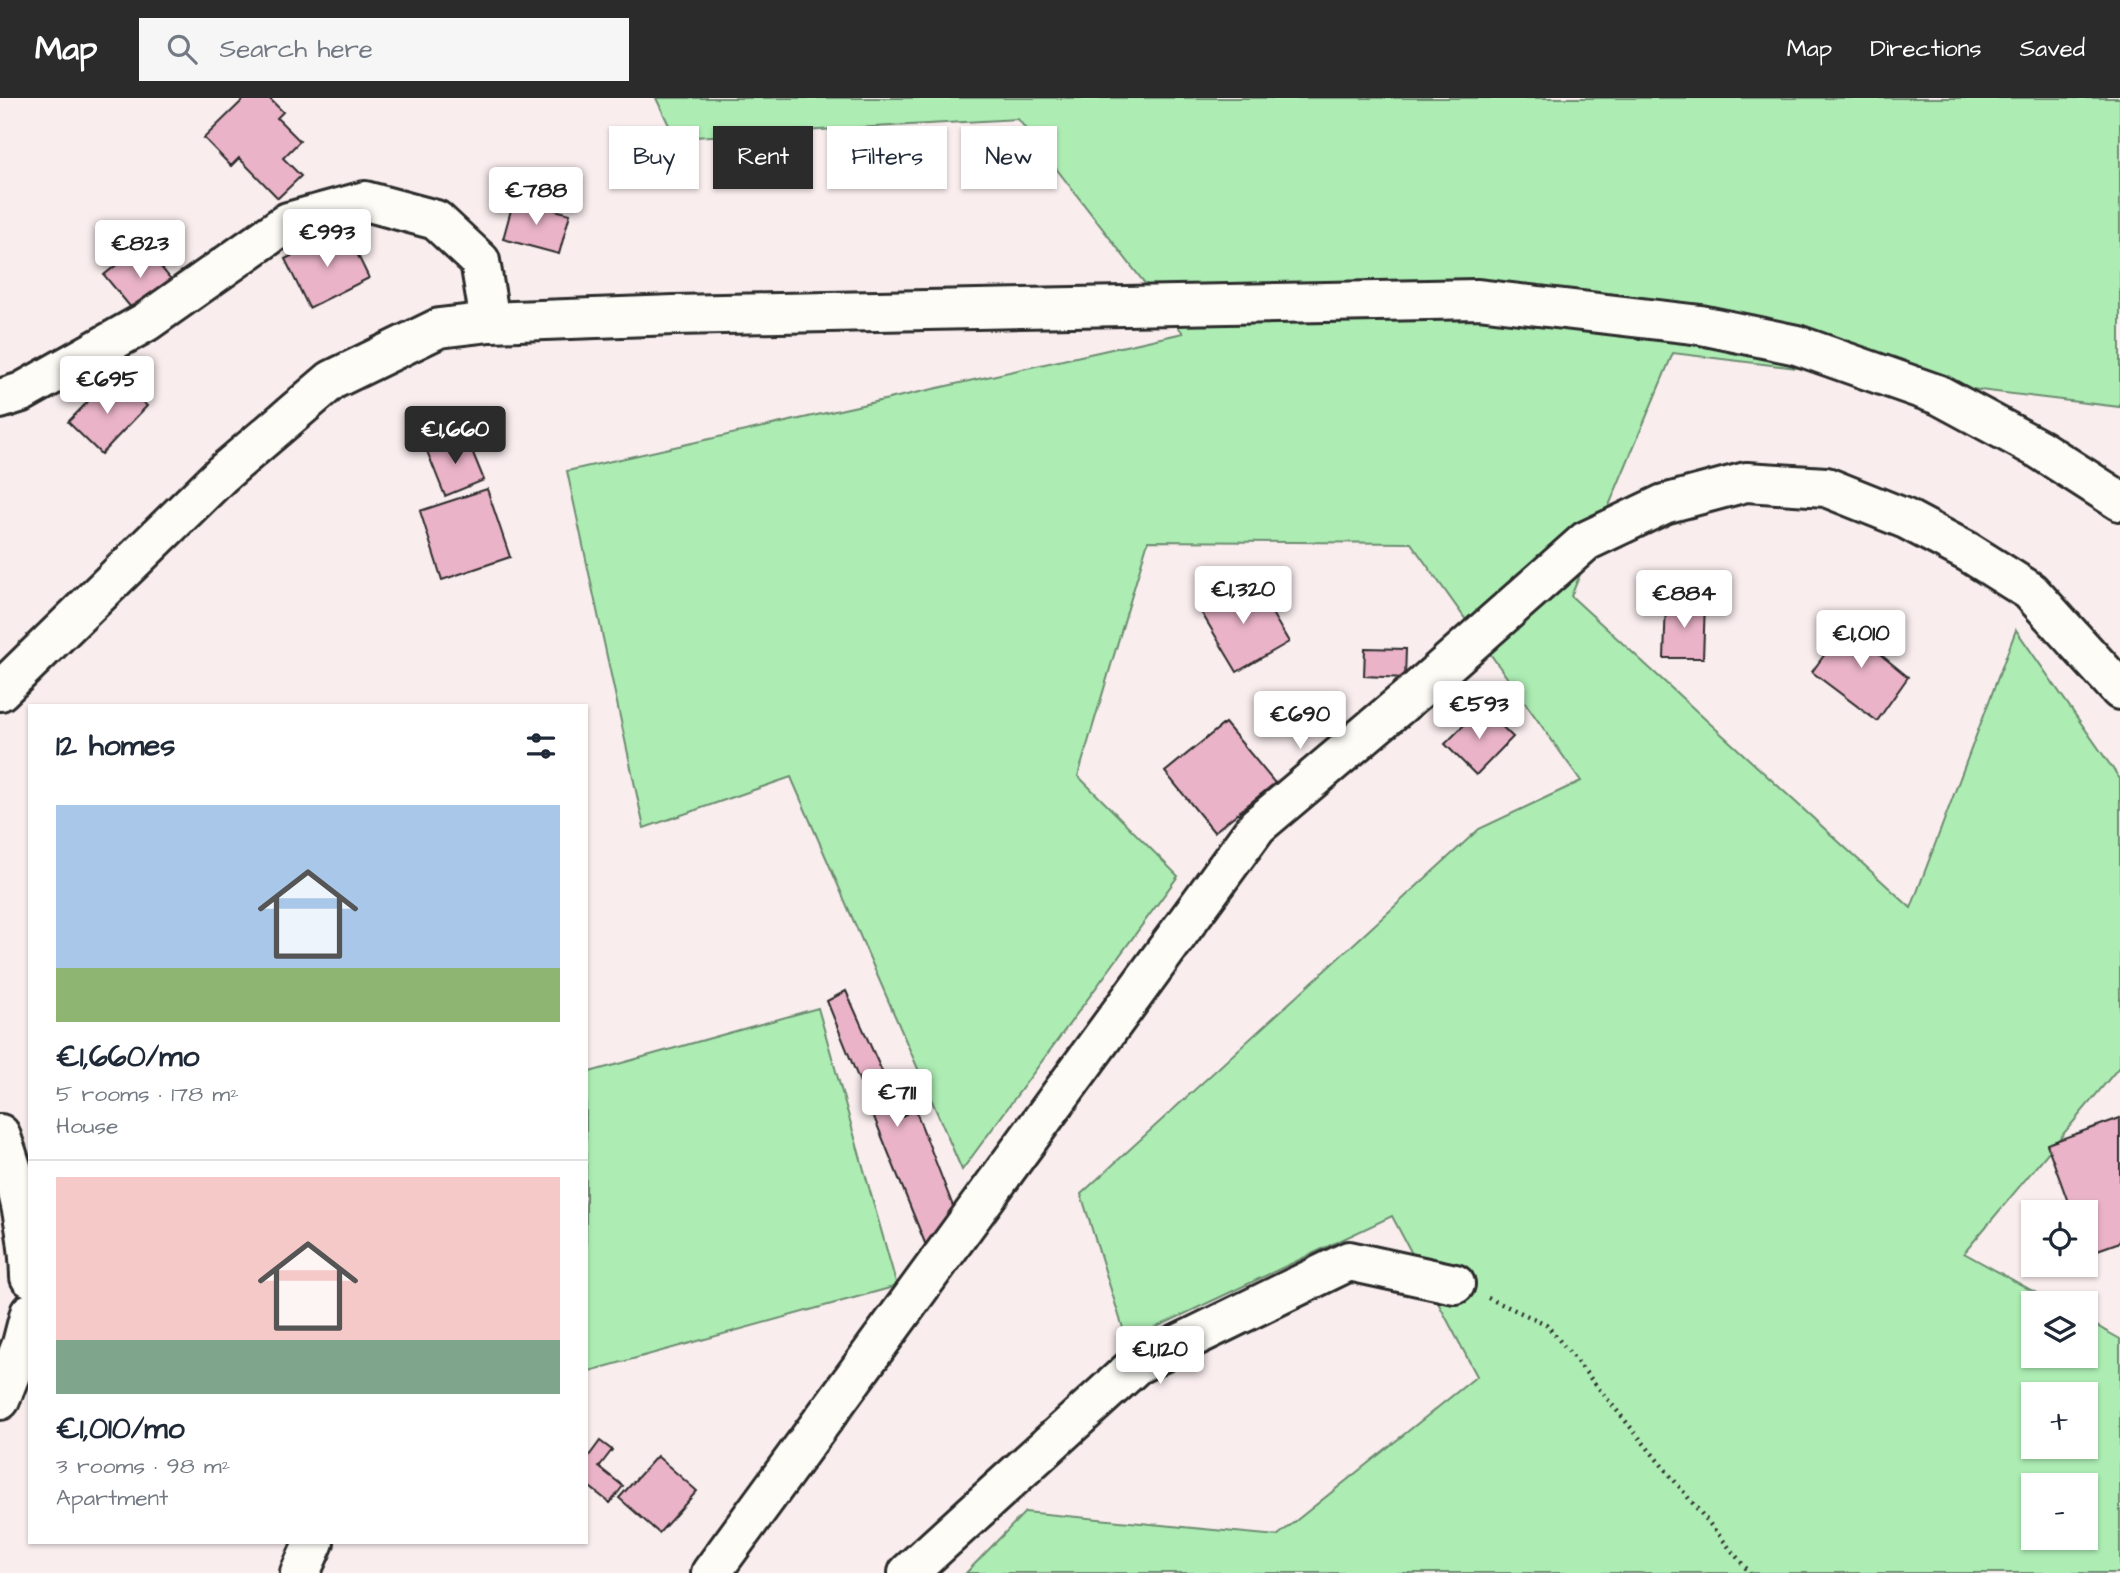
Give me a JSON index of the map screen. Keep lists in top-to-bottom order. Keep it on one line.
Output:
{"page":{"header":"Map","search":"Search here","nav":["Map","Directions","Saved"],"chip":["Buy","Rent","Filters","New"],"price":["€788","€993","€823","€695","€1,660","€1,320","€884","€1,010","€593","€690","€711","€1,120"],"heading":"12 homes","list":[{"name":"€1,660/mo","note":"5 rooms · 178 m² · House"},{"name":"€1,010/mo","note":"3 rooms · 98 m² · Apartment"}],"map_buttons":["+","−"]}}
